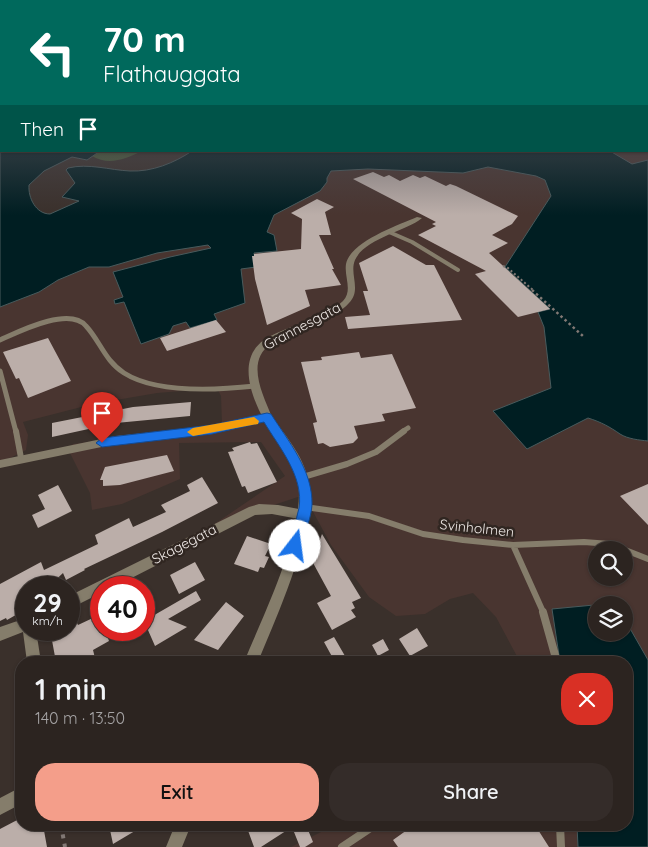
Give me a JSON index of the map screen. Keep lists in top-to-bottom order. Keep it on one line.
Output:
{"streets":{"street":["Grannesgata","Skagegata"],"lane":["Svinholmen"]},"crossings":[["Grannesgata","Svinholmen"],["Grannesgata","Skagegata"],["Svinholmen","Skagegata"]],"page":{"turn":["70 m","Flathauggata"],"then":"Then","speed":"29 km/h","limit":"40","heading":["1 min","140 m · 13:50"],"buttons":["Exit","Share"]}}
